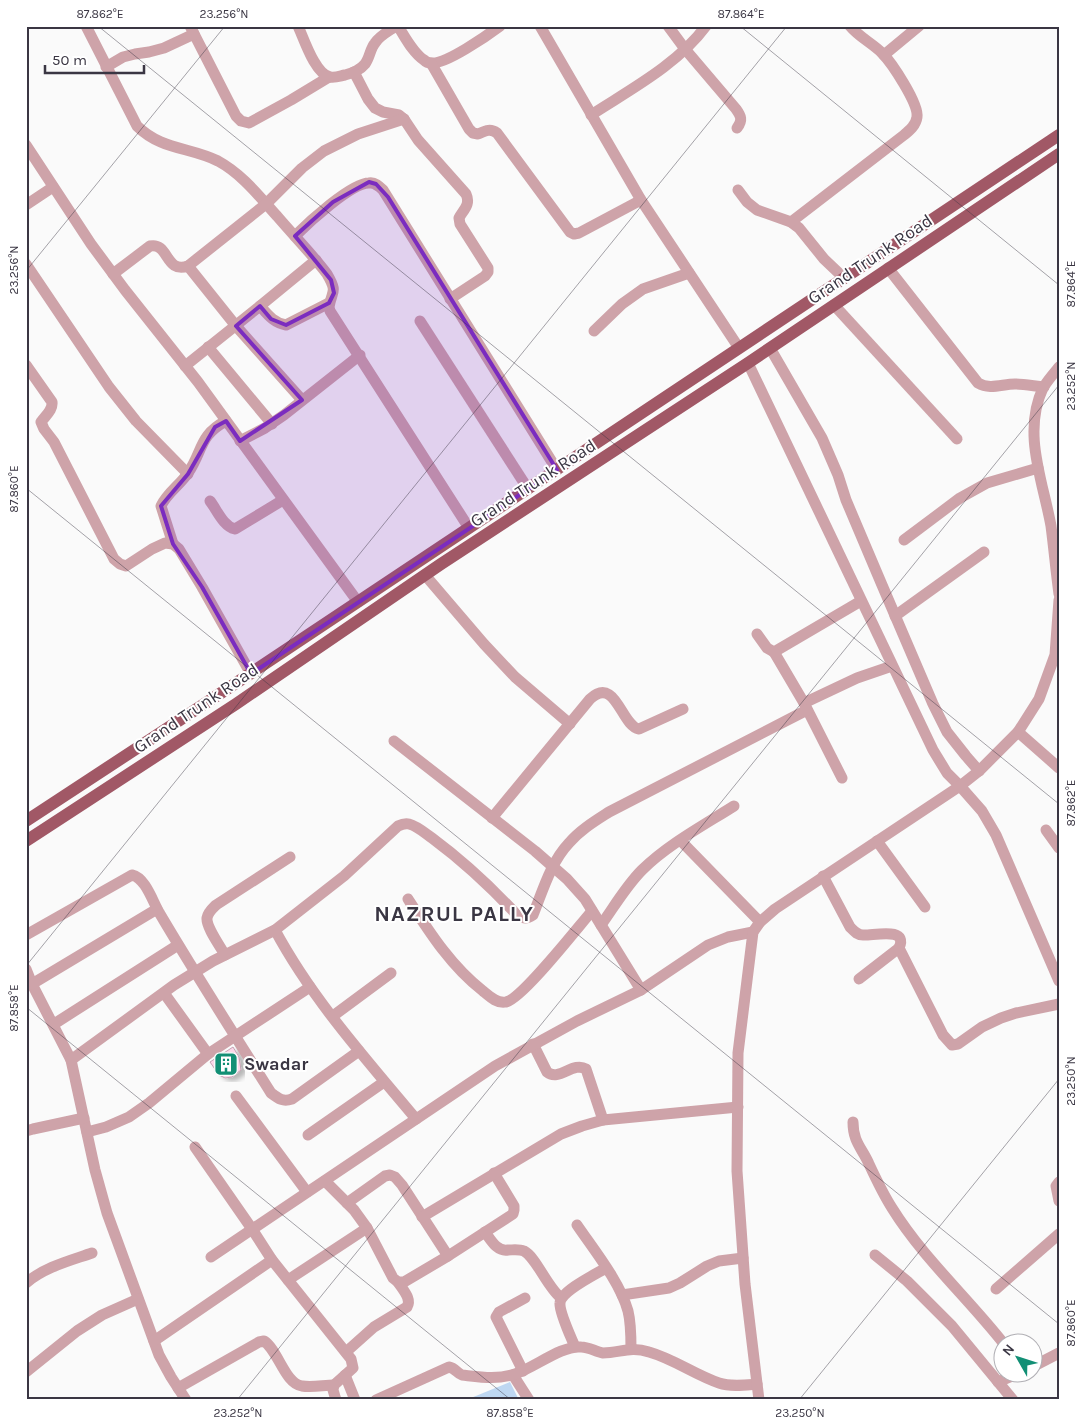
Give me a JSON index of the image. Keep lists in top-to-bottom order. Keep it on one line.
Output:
{"streets":{"main road":["Grand Trunk Road"]},"districts":["NAZRUL PALLY"],"places":{"building":["Swadar"]},"scale_bar":"50 m","north":"top left","coordinates":["87.862°E","23.256°N","87.864°E","23.252°N","87.860°E","87.858°E","23.250°N"]}
